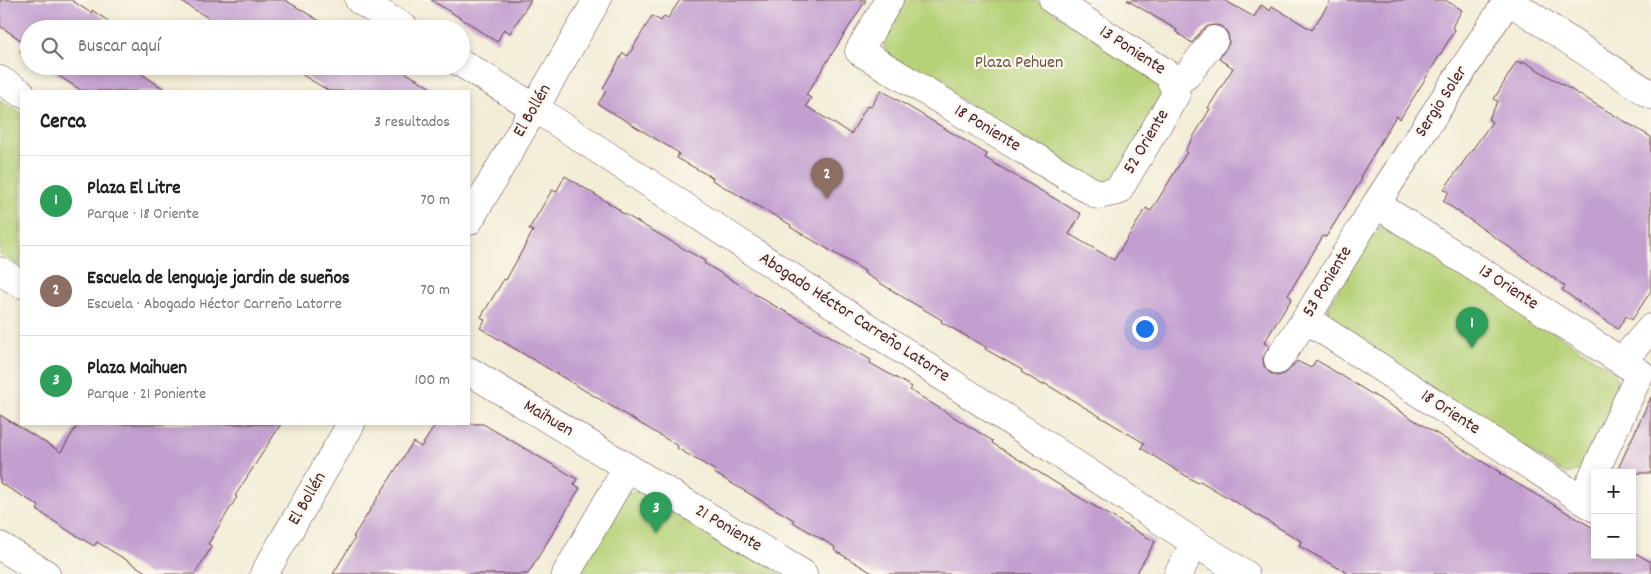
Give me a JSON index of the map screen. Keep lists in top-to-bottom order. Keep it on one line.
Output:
{"streets":{"street":["13 Poniente","Sergio Soler","El Bollén","18 Poniente","52 Oriente","53 Poniente","13 Oriente","Abogado Héctor Carreño Latorre","18 Oriente","Maihuen","21 Poniente"]},"crossings":[["13 Poniente","52 Oriente"],["Sergio Soler","53 Poniente"],["Sergio Soler","13 Oriente"],["El Bollén","Abogado Héctor Carreño Latorre"],["18 Poniente","52 Oriente"],["53 Poniente","13 Oriente"],["53 Poniente","18 Oriente"],["Maihuen","21 Poniente"]],"parks":["Plaza Pehuen"],"page":{"search":"Buscar aquí","heading":["Cerca","3 resultados"],"list":[{"mark":"1","name":"Plaza El Litre","note":"Parque · 18 Oriente","value":"70 m"},{"mark":"2","name":"Escuela de lenguaje jardin de sueños","note":"Escuela · Abogado Héctor Carreño Latorre","value":"70 m"},{"mark":"3","name":"Plaza Maihuen","note":"Parque · 21 Poniente","value":"100 m"}],"pins":["2","1","3"],"map_buttons":["+","−"]}}
